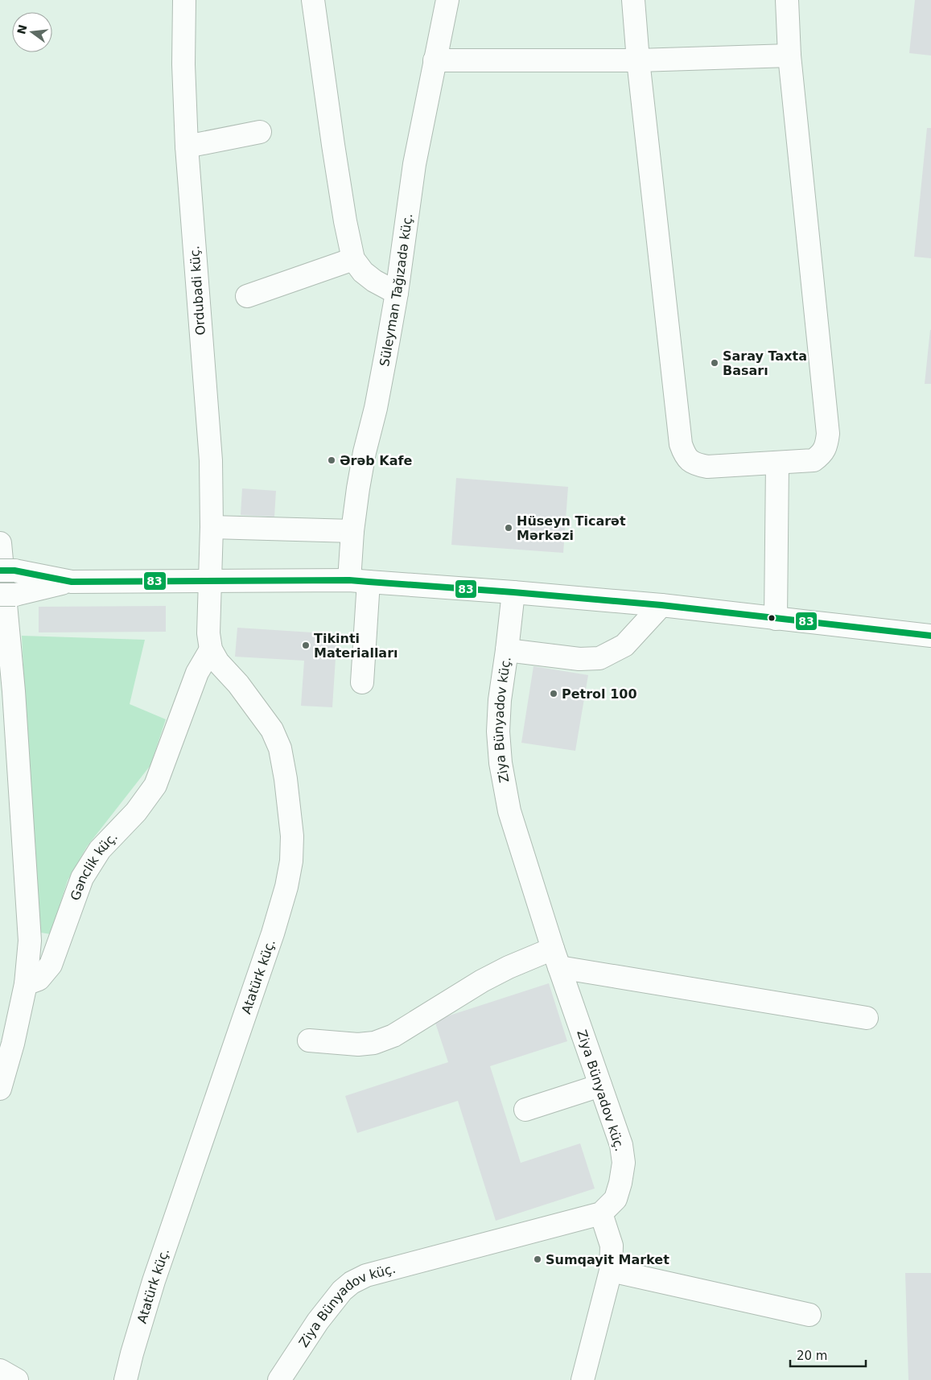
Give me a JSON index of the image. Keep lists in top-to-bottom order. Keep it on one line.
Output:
{"streets":{"street":["Süleyman Tağızadə küç.","Ordubadi küç.","Ziya Bünyadov küç.","Gənclik küç.","Atatürk küç."]},"crossings":[["Ordubadi küç.","Atatürk küç."],["Gənclik küç.","Atatürk küç."]],"places":["Saray Taxta Basarı","Ərəb Kafe","Hüseyn Ticarət Mərkəzi","Tikinti Materialları","Petrol 100","Sumqayit Market"],"lines":["transit line 83"],"scale_bar":"20 m","north":"left"}
